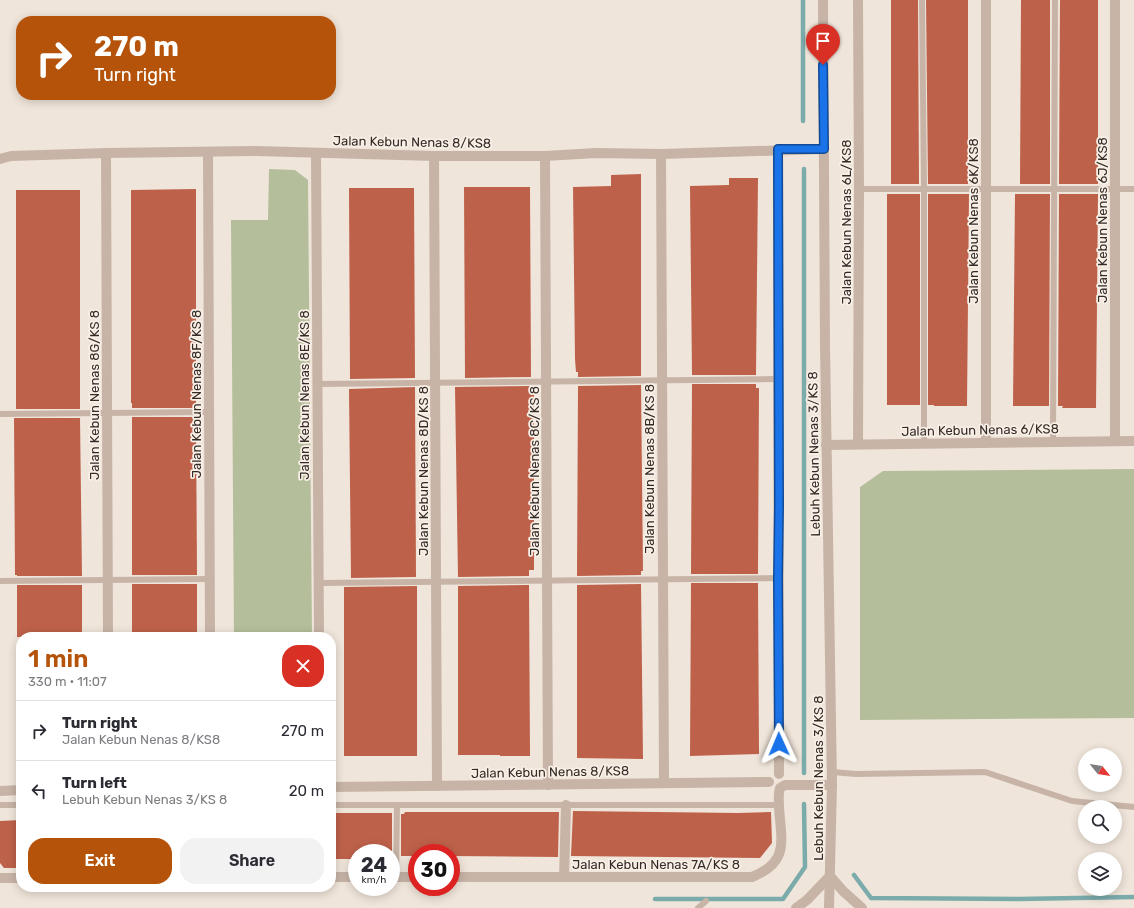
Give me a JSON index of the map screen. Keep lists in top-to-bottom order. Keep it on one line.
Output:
{"streets":{"street":["Jalan Kebun Nenas 8/KS8","Jalan Kebun Nenas 6J/KS8","Jalan Kebun Nenas 6K/KS8","Jalan Kebun Nenas 6L/KS8","Jalan Kebun Nenas 8F/KS 8","Jalan Kebun Nenas 8G/KS 8","Jalan Kebun Nenas 8E/KS 8","Jalan Kebun Nenas 6/KS8","Lebuh Kebun Nenas 3/KS 8","Jalan Kebun Nenas 8B/KS 8","Jalan Kebun Nenas 8D/KS 8","Jalan Kebun Nenas 8C/KS 8","Jalan Kebun Nenas 7A/KS 8"]},"crossings":[["Jalan Kebun Nenas 8/KS8","Jalan Kebun Nenas 8F/KS 8"],["Jalan Kebun Nenas 8/KS8","Jalan Kebun Nenas 8G/KS 8"],["Jalan Kebun Nenas 8/KS8","Jalan Kebun Nenas 8E/KS 8"],["Jalan Kebun Nenas 8/KS8","Lebuh Kebun Nenas 3/KS 8"],["Jalan Kebun Nenas 8/KS8","Jalan Kebun Nenas 8B/KS 8"],["Jalan Kebun Nenas 8/KS8","Jalan Kebun Nenas 8D/KS 8"],["Jalan Kebun Nenas 8/KS8","Jalan Kebun Nenas 8C/KS 8"],["Jalan Kebun Nenas 6J/KS8","Jalan Kebun Nenas 6/KS8"],["Jalan Kebun Nenas 6K/KS8","Jalan Kebun Nenas 6/KS8"],["Jalan Kebun Nenas 6L/KS8","Jalan Kebun Nenas 6/KS8"],["Jalan Kebun Nenas 6/KS8","Lebuh Kebun Nenas 3/KS 8"],["Lebuh Kebun Nenas 3/KS 8","Jalan Kebun Nenas 7A/KS 8"]],"north":"bottom right","page":{"turn":["270 m","Turn right"],"heading":["1 min","330 m · 11:07"],"list":[{"name":"Turn right","note":"Jalan Kebun Nenas 8/KS8","value":"270 m"},{"name":"Turn left","note":"Lebuh Kebun Nenas 3/KS 8","value":"20 m"}],"buttons":["Exit","Share"],"speed":"24 km/h","limit":"30"}}
